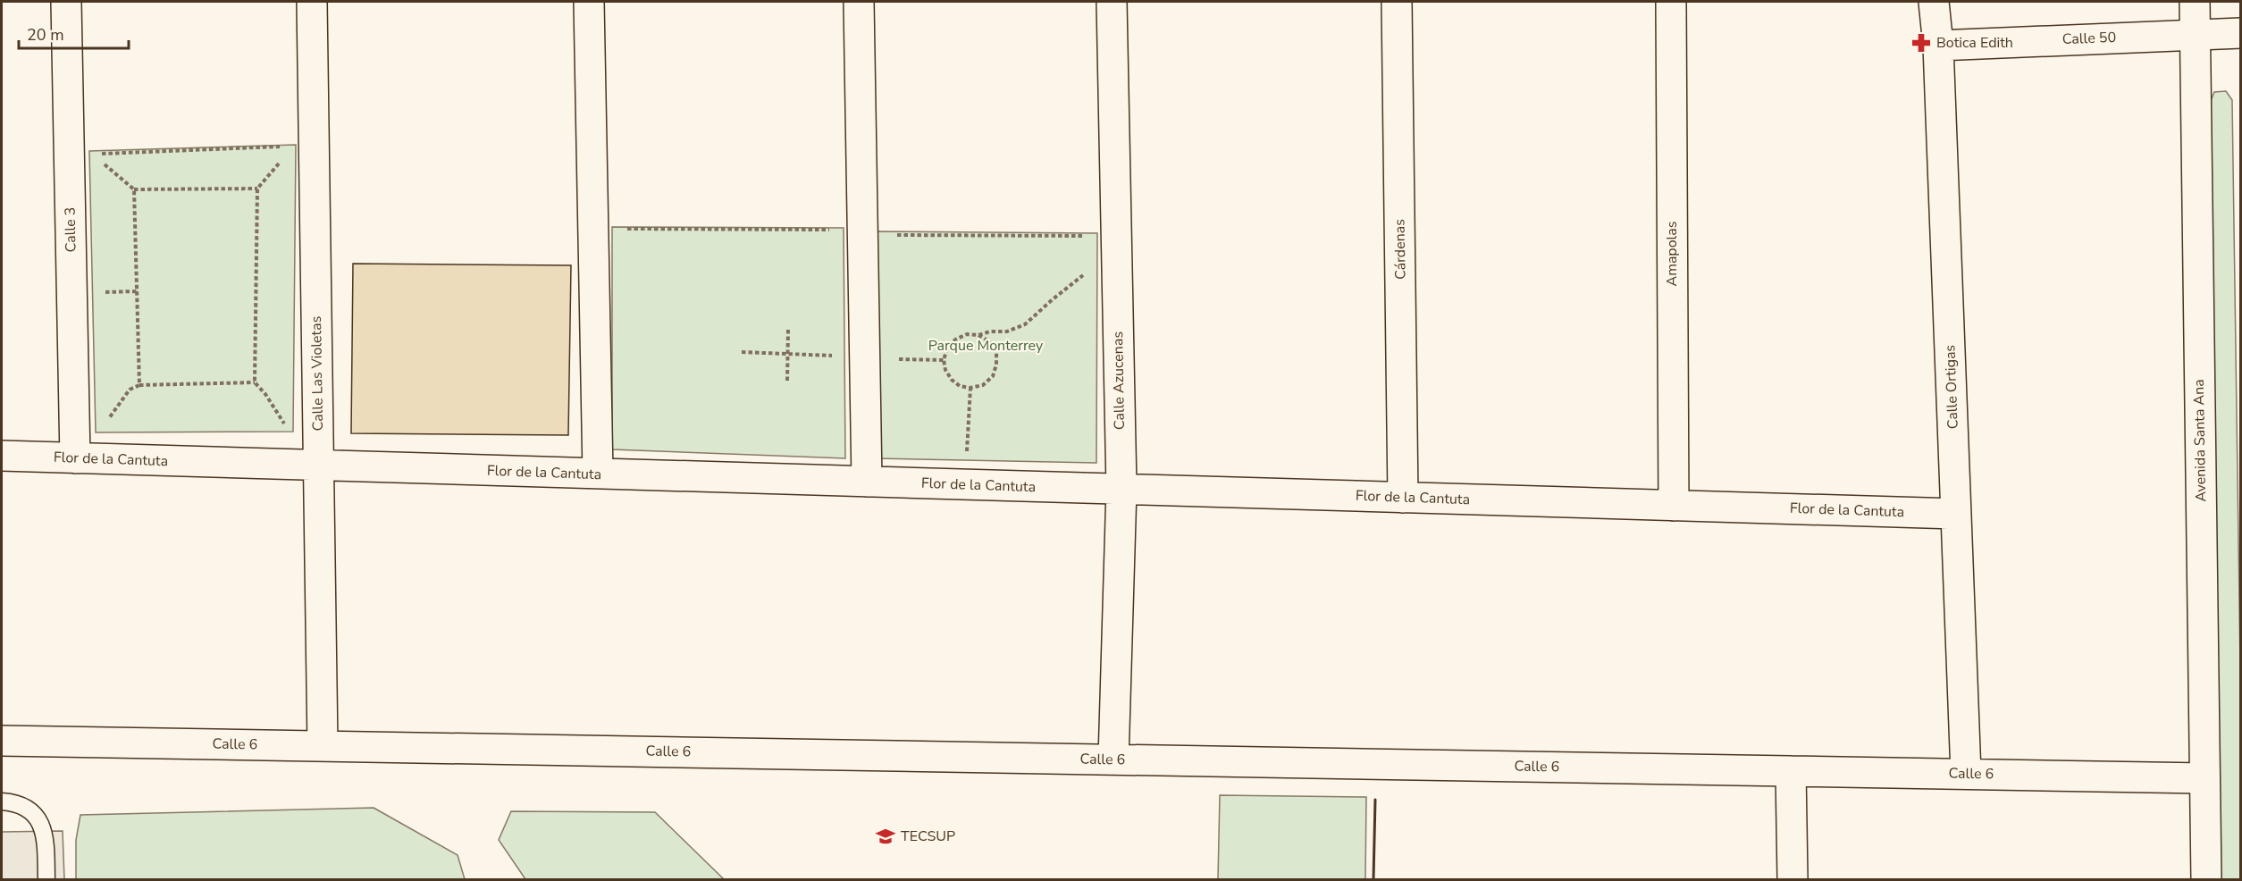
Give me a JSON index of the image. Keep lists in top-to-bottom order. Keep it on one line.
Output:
{"streets":{"street":["Calle 50","Calle 3","Cárdenas","Amapolas","Calle Las Violetas","Calle Azucenas","Calle Ortigas","Avenida Santa Ana","Flor de la Cantuta","Calle 6"]},"crossings":[["Calle 50","Calle Ortigas"],["Calle 50","Avenida Santa Ana"],["Calle 3","Flor de la Cantuta"],["Cárdenas","Flor de la Cantuta"],["Amapolas","Flor de la Cantuta"],["Calle Las Violetas","Flor de la Cantuta"],["Calle Las Violetas","Calle 6"],["Calle Azucenas","Flor de la Cantuta"],["Calle Azucenas","Calle 6"],["Calle Ortigas","Flor de la Cantuta"],["Calle Ortigas","Calle 6"],["Avenida Santa Ana","Calle 6"]],"parks":["Parque Monterrey"],"places":{"pharmacy":["Botica Edith"],"school or university":["TECSUP"]},"scale_bar":"20 m"}
